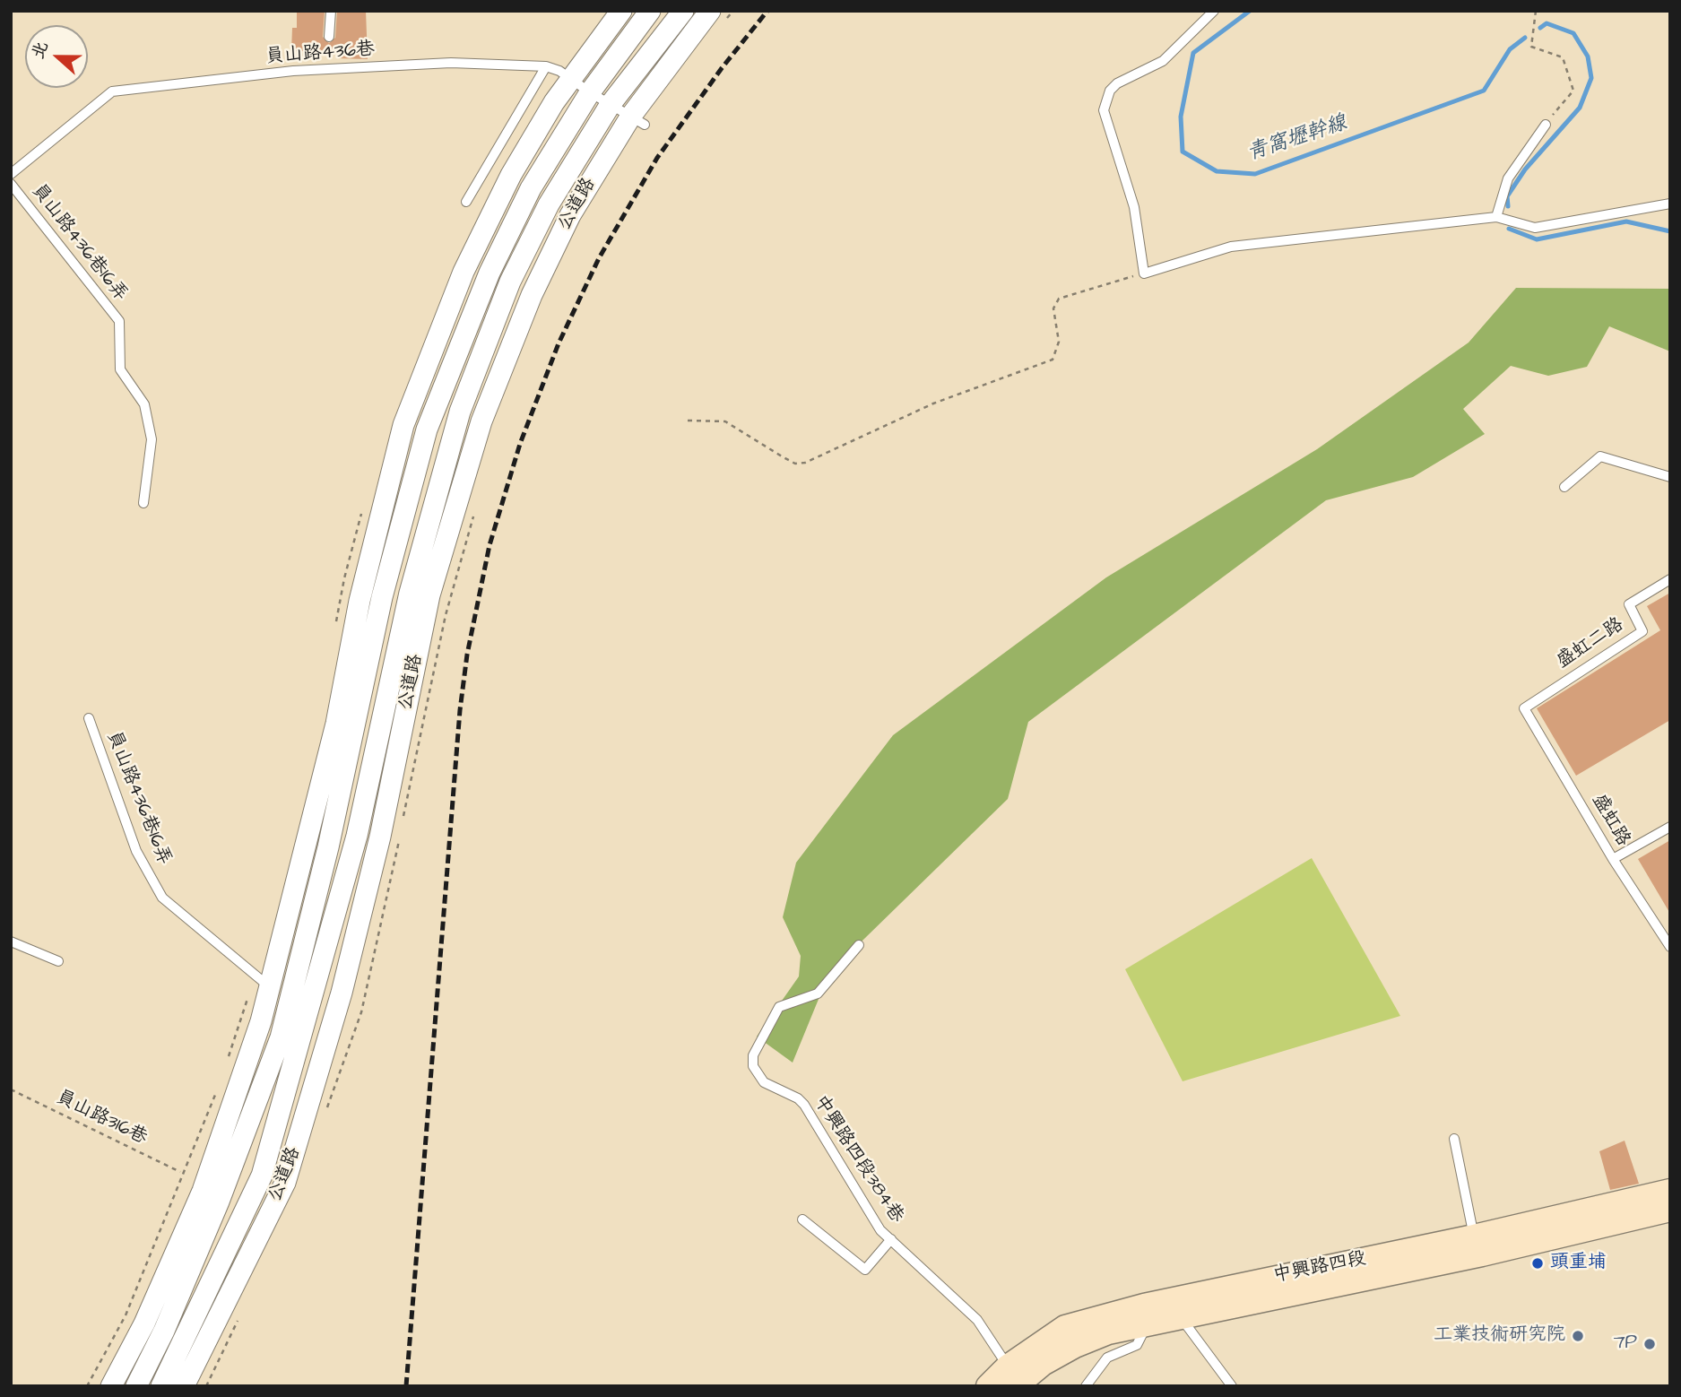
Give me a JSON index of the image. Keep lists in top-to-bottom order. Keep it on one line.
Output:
{"streets":{"main road":["中興路四段"],"street":["公道路"],"lane":["員山路436巷","員山路436巷16弄","盛虹二路","盛虹路","中興路四段384巷"],"path":["員山路316巷"]},"crossings":[["員山路436巷","公道路"],["盛虹二路","盛虹路"],["中興路四段384巷","中興路四段"]],"water":["青窩壢幹線"],"places":["頭重埔","工業技術研究院","7P"],"north":"left"}
